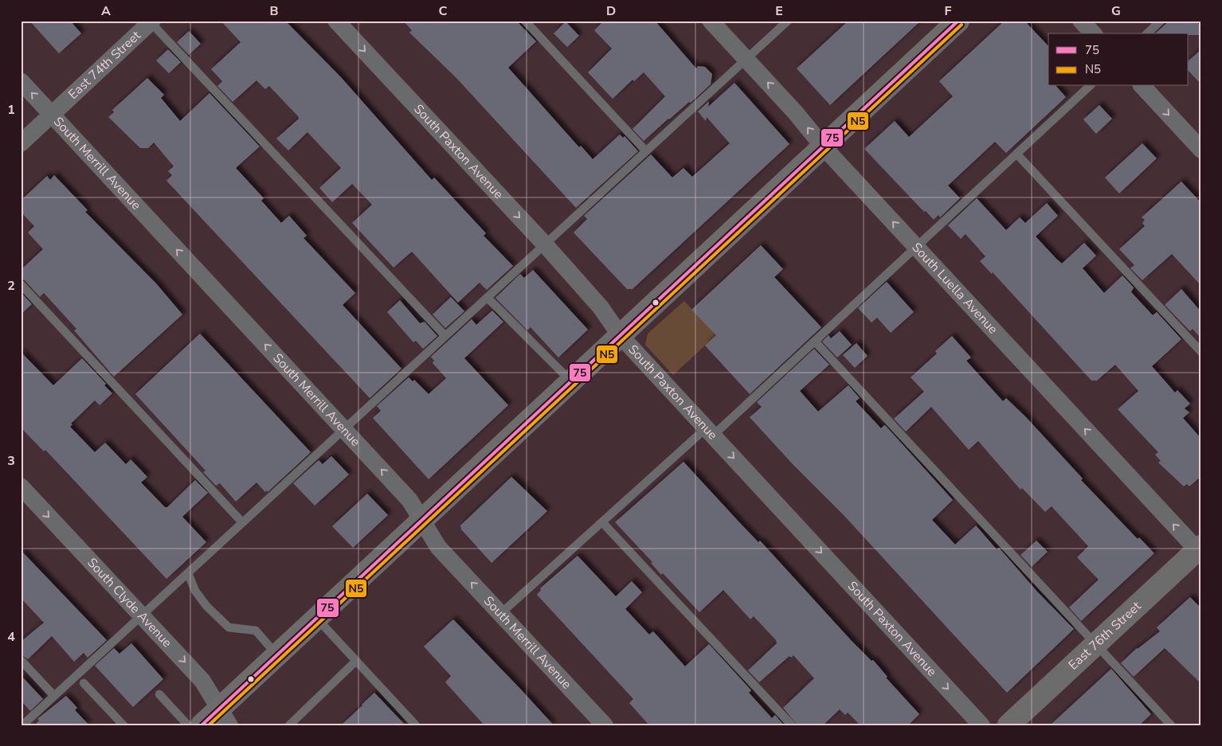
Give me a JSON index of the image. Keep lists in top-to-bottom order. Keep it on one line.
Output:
{"streets":{"main road":["East 76th Street"],"street":["East 74th Street","South Paxton Avenue","South Merrill Avenue","South Luella Avenue","South Clyde Avenue"]},"crossings":[["East 74th Street","South Merrill Avenue"],["South Luella Avenue","East 76th Street"]],"one_way":["South Paxton Avenue","South Merrill Avenue","South Luella Avenue","South Clyde Avenue"],"lines":["transit line 75","transit line N5"],"legend":["75","N5"],"grid":{"columns":["A","B","C","D","E","F","G"],"rows":["1","2","3","4"]}}
